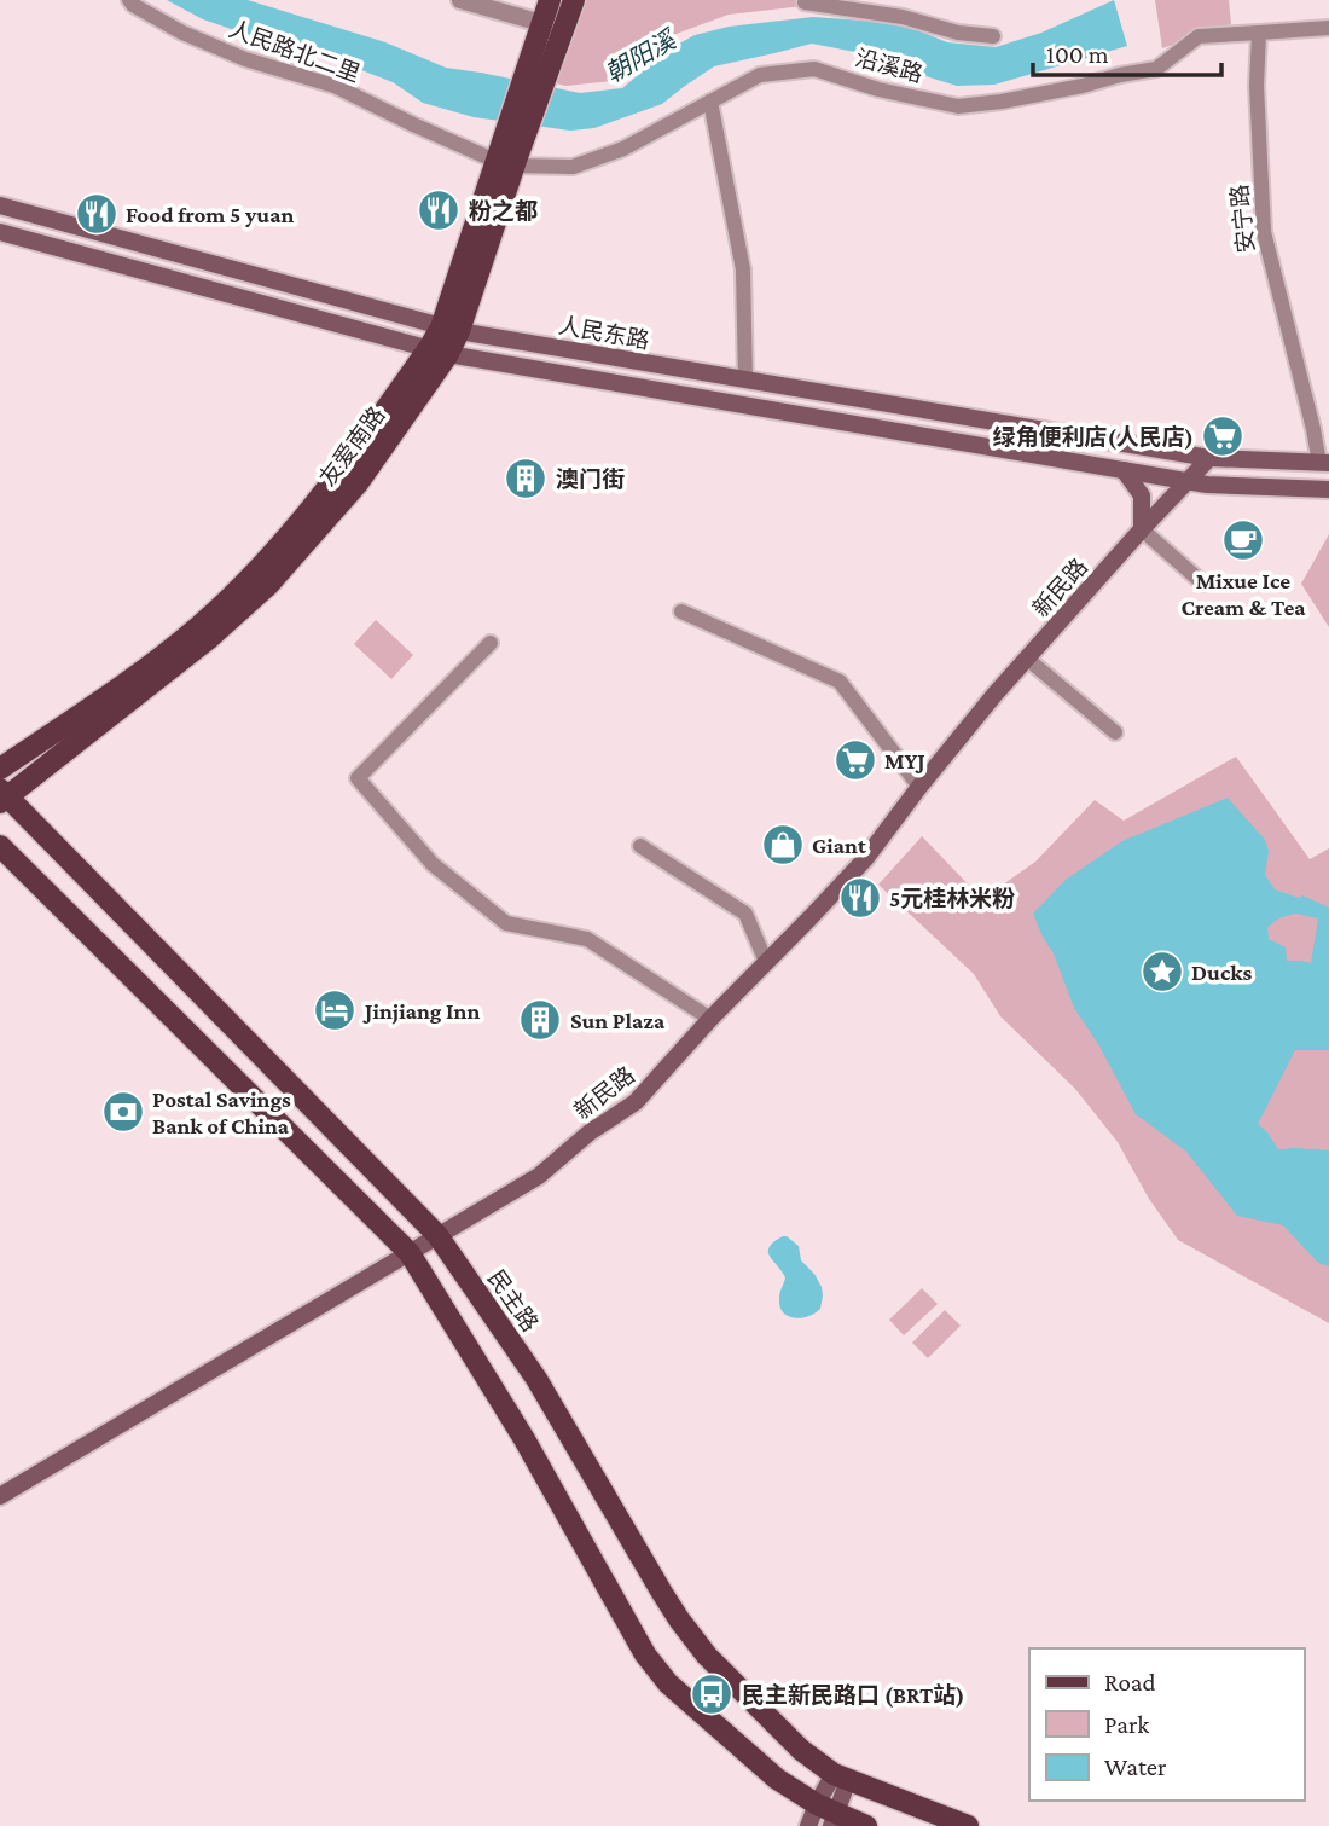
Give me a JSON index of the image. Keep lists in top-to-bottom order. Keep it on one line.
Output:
{"streets":{"main road":["人民东路","友爱南路","新民路","民主路"],"street":["人民路北二里","沿溪路","安宁路"]},"crossings":[["人民路北二里","沿溪路"],["人民路北二里","友爱南路"],["沿溪路","安宁路"],["沿溪路","友爱南路"],["安宁路","人民东路"],["人民东路","友爱南路"],["人民东路","新民路"],["友爱南路","民主路"],["新民路","民主路"]],"water":["朝阳溪"],"places":{"restaurant":["粉之都","Food from 5 yuan","5元桂林米粉"],"supermarket":["绿角便利店(人民店)","MYJ"],"building":["澳门街","Sun Plaza"],"cafe":["Mixue Ice Cream & Tea"],"shop":["Giant"],"place":["Ducks"],"hotel":["Jinjiang Inn"],"bank":["Postal Savings Bank of China"],"bus stop":["民主新民路口 (BRT站)"]},"legend":["Road","Park","Water"],"scale_bar":"100 m"}
